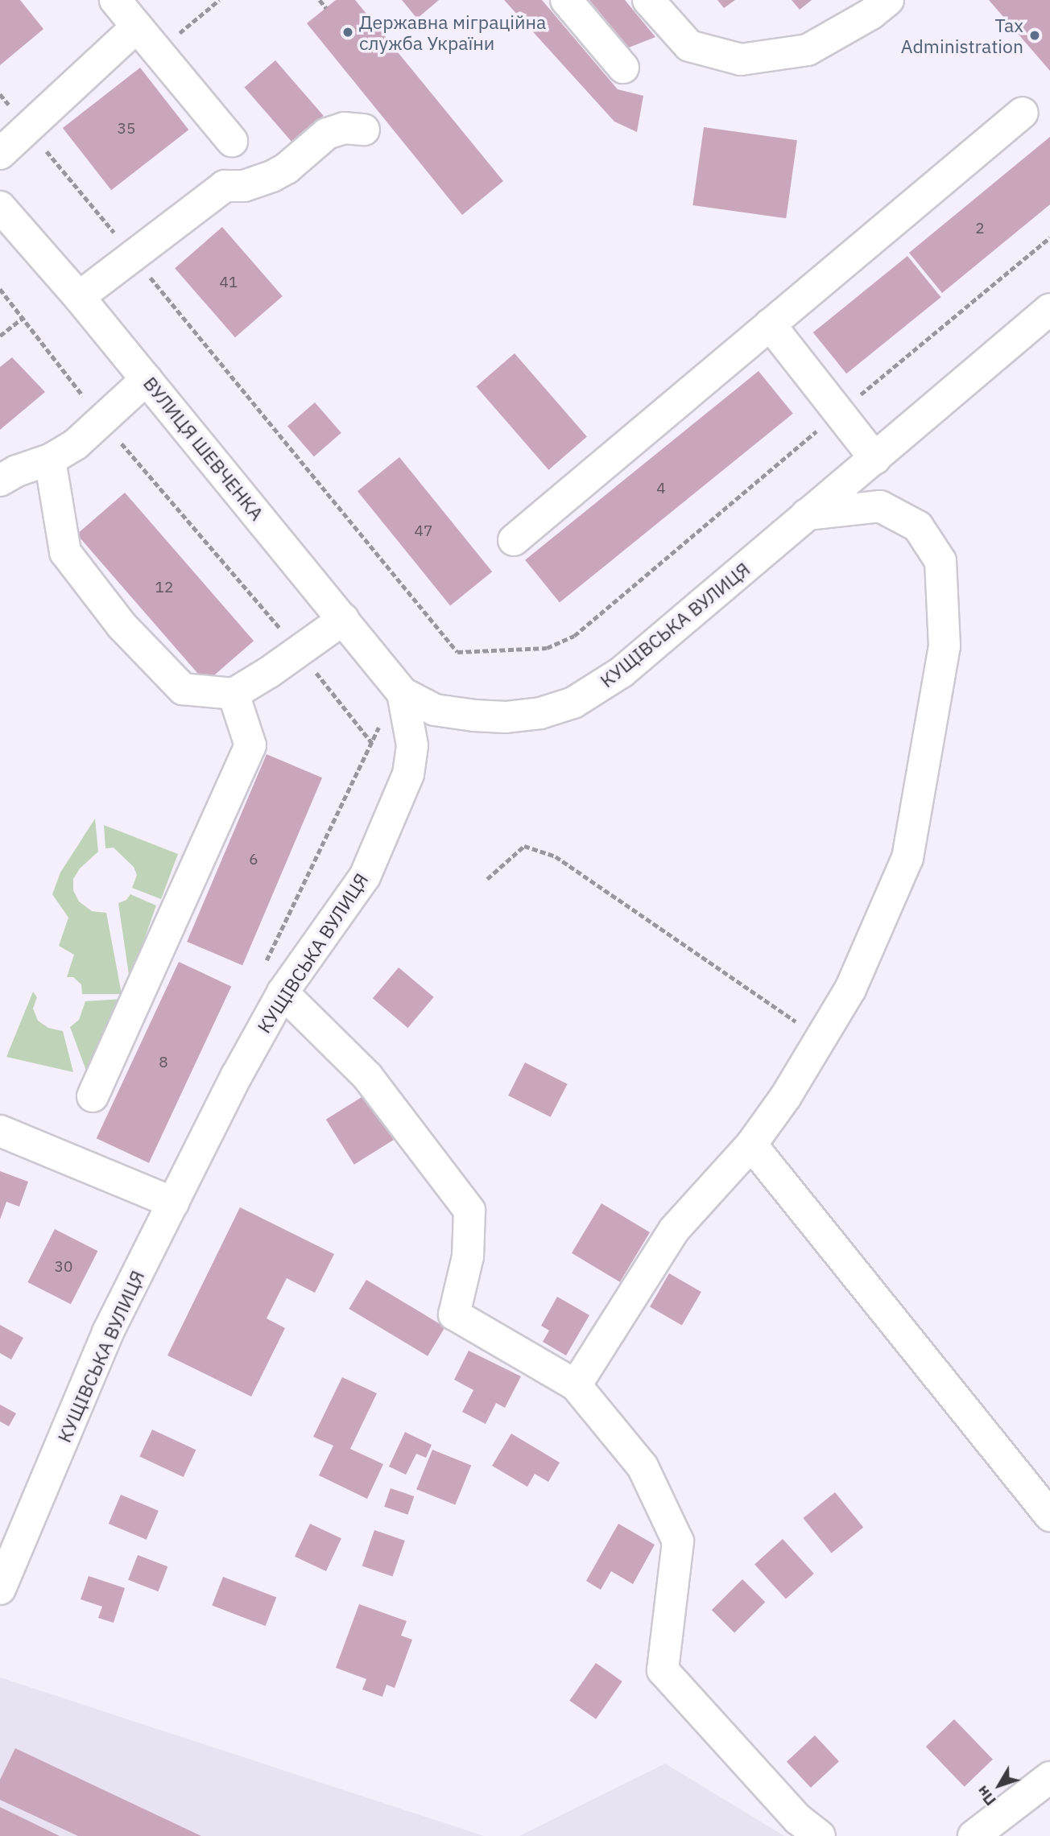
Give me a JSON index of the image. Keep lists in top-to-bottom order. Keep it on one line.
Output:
{"streets":{"street":["ВУЛИЦЯ ШЕВЧЕНКА","КУЩІВСЬКА ВУЛИЦЯ"]},"crossings":[["ВУЛИЦЯ ШЕВЧЕНКА","КУЩІВСЬКА ВУЛИЦЯ"]],"places":["Державна міграційна служба України","Tax Administration"],"house_numbers":["35","2","41","4","47","12","6","8","30"],"north":"bottom left"}
